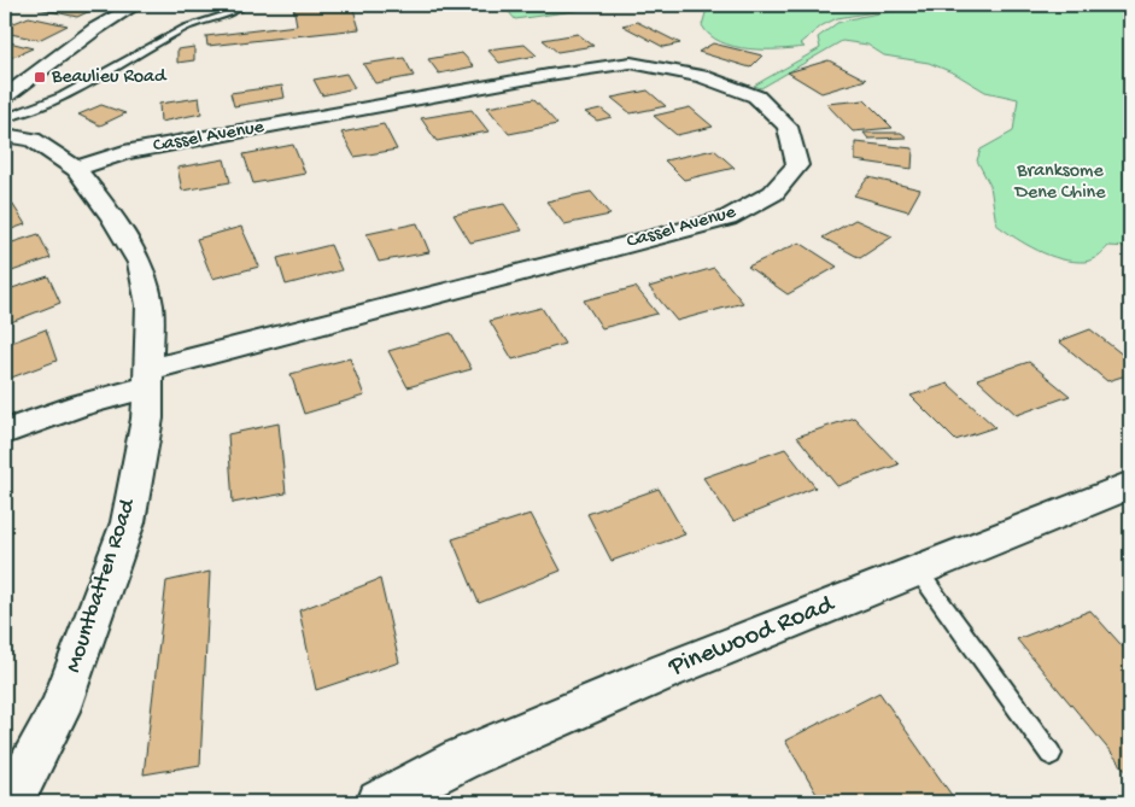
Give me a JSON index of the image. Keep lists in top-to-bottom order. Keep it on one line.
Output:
{"streets":{"street":["Cassel Avenue","Mountbatten Road","Pinewood Road"]},"crossings":[["Cassel Avenue","Mountbatten Road"]],"parks":["Branksome Dene Chine"],"places":{"transit":["Beaulieu Road"]}}
